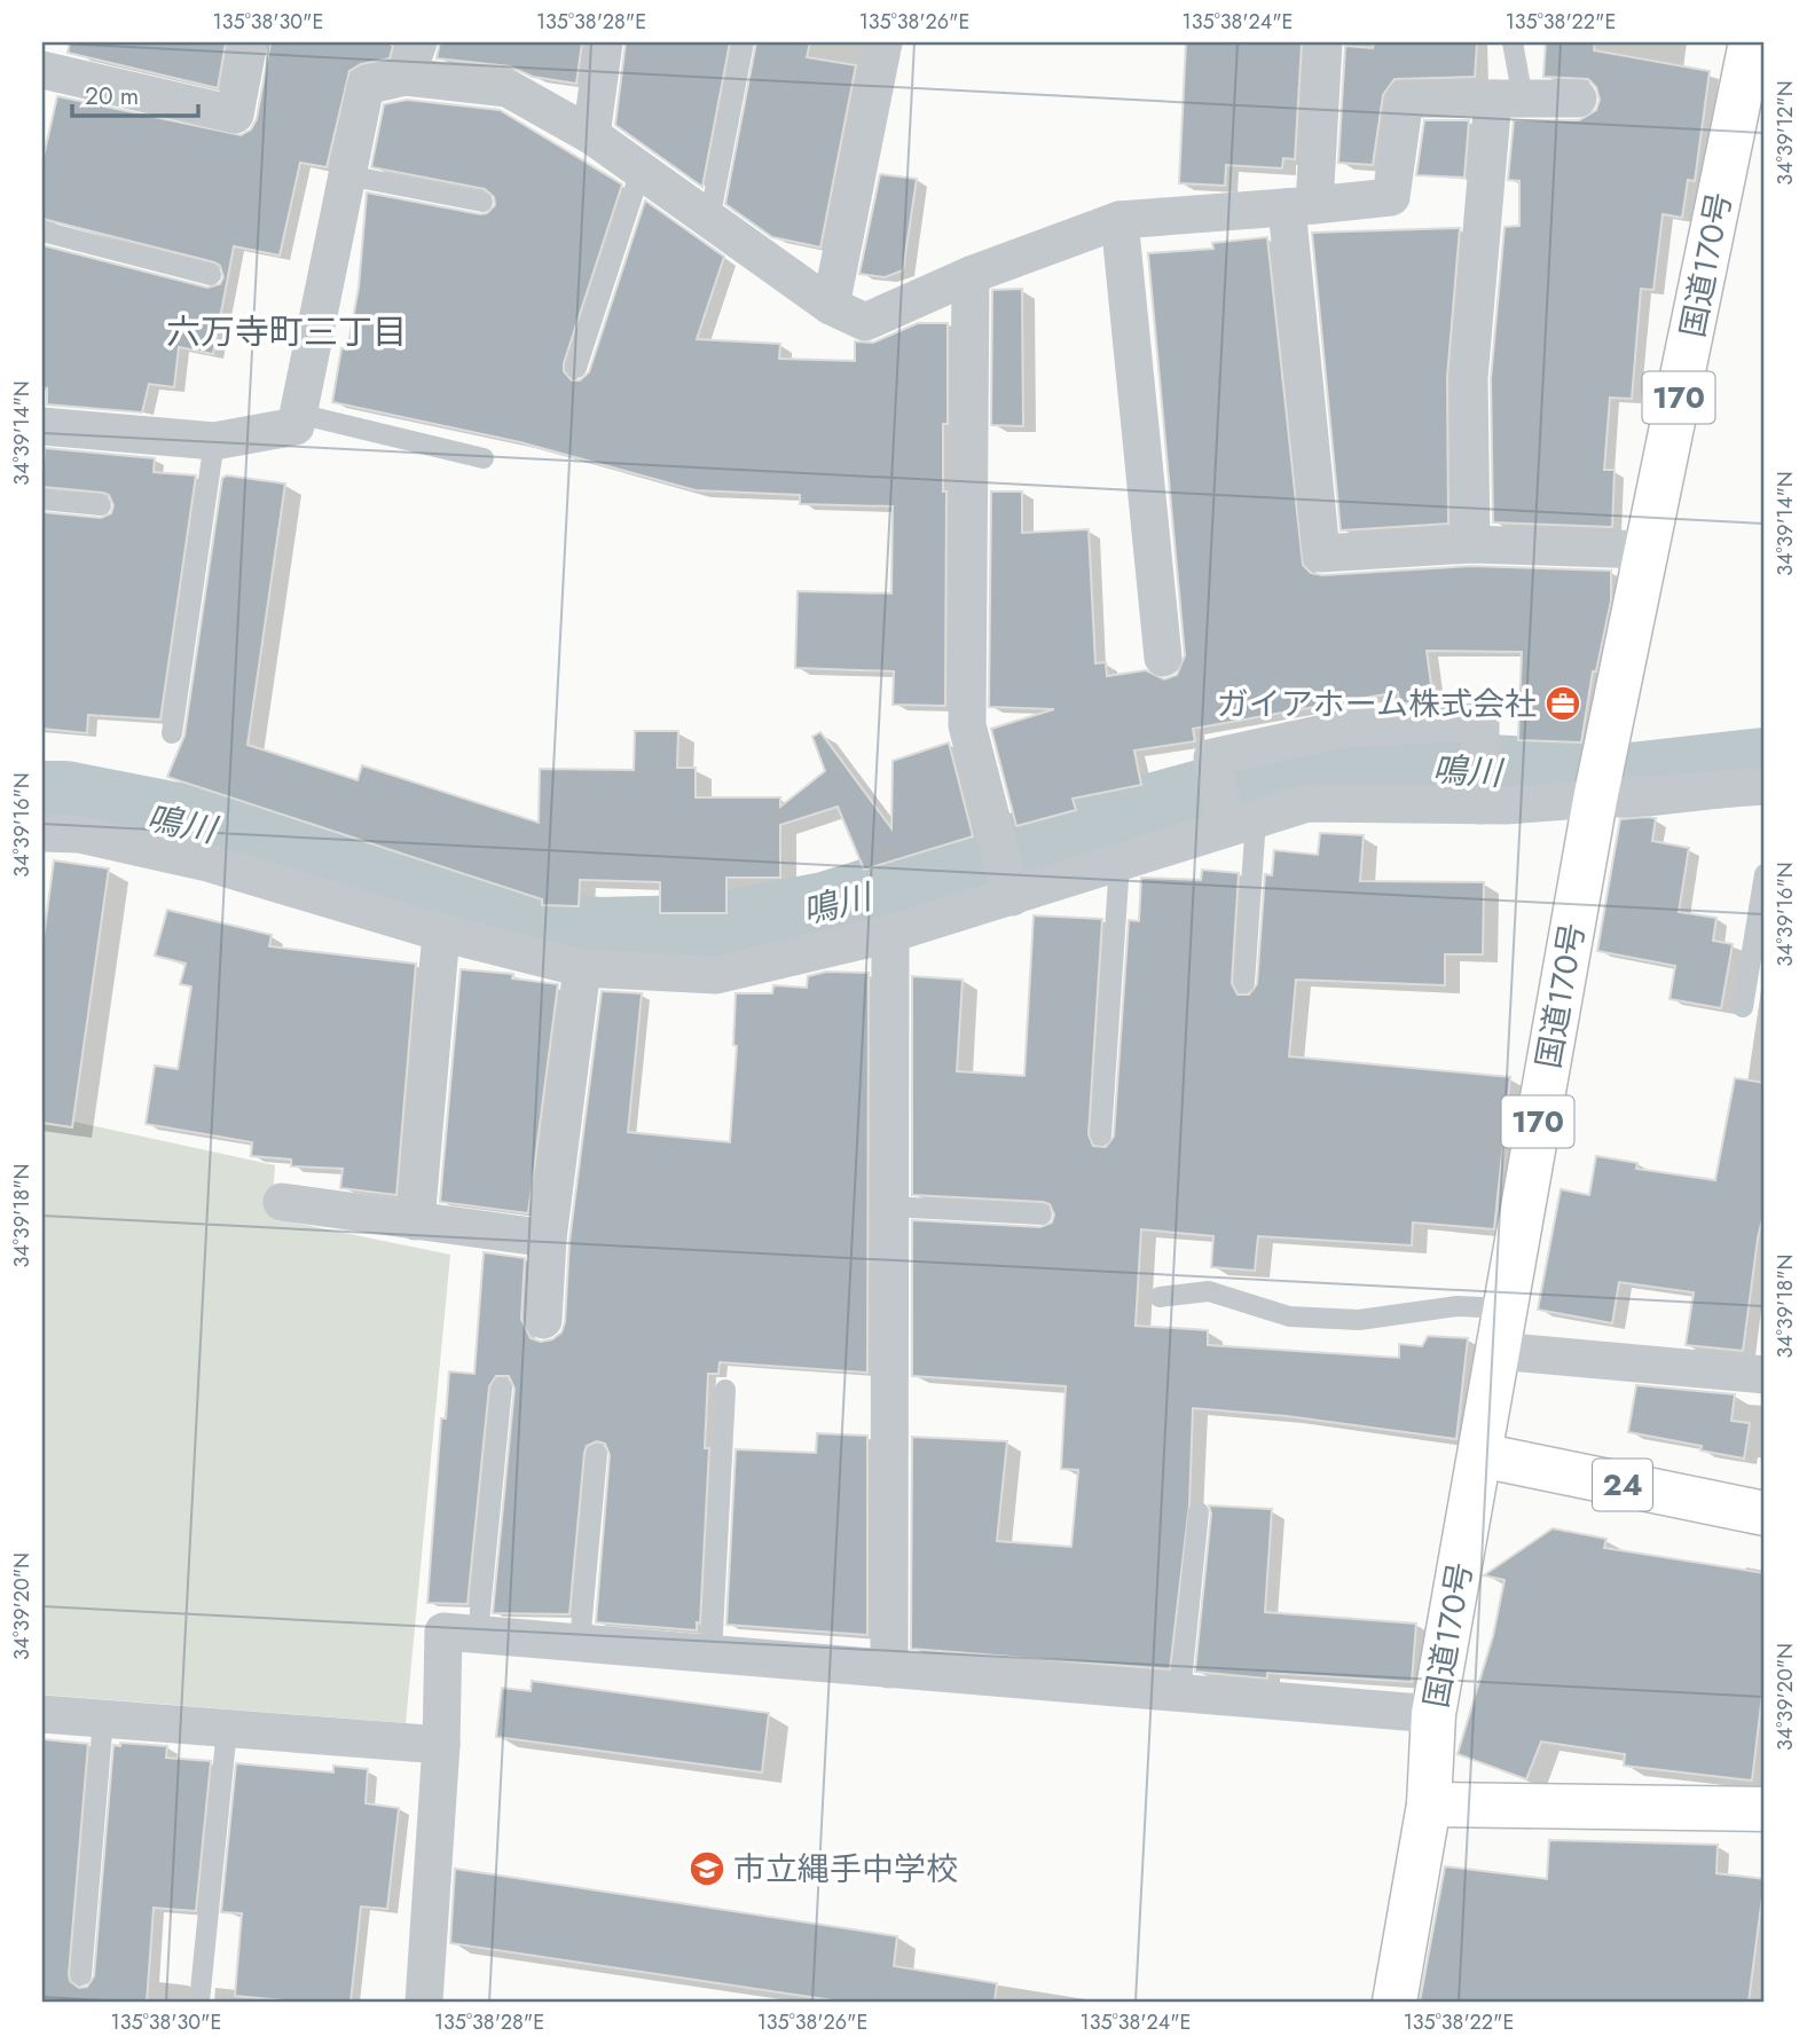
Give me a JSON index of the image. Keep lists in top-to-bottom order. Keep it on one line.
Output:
{"streets":{"main road":["国道170号","170","24"]},"crossings":[["国道170号","24"]],"districts":["六万寺町三丁目"],"water":["鳴川"],"places":{"office":["ガイアホーム株式会社"],"school or university":["市立縄手中学校"]},"scale_bar":"20 m","coordinates":["135°38'30\"E","135°38'28\"E","135°38'26\"E","135°38'24\"E","135°38'22\"E","34°39'12\"N","34°39'14\"N","34°39'16\"N","34°39'18\"N","34°39'20\"N"]}
